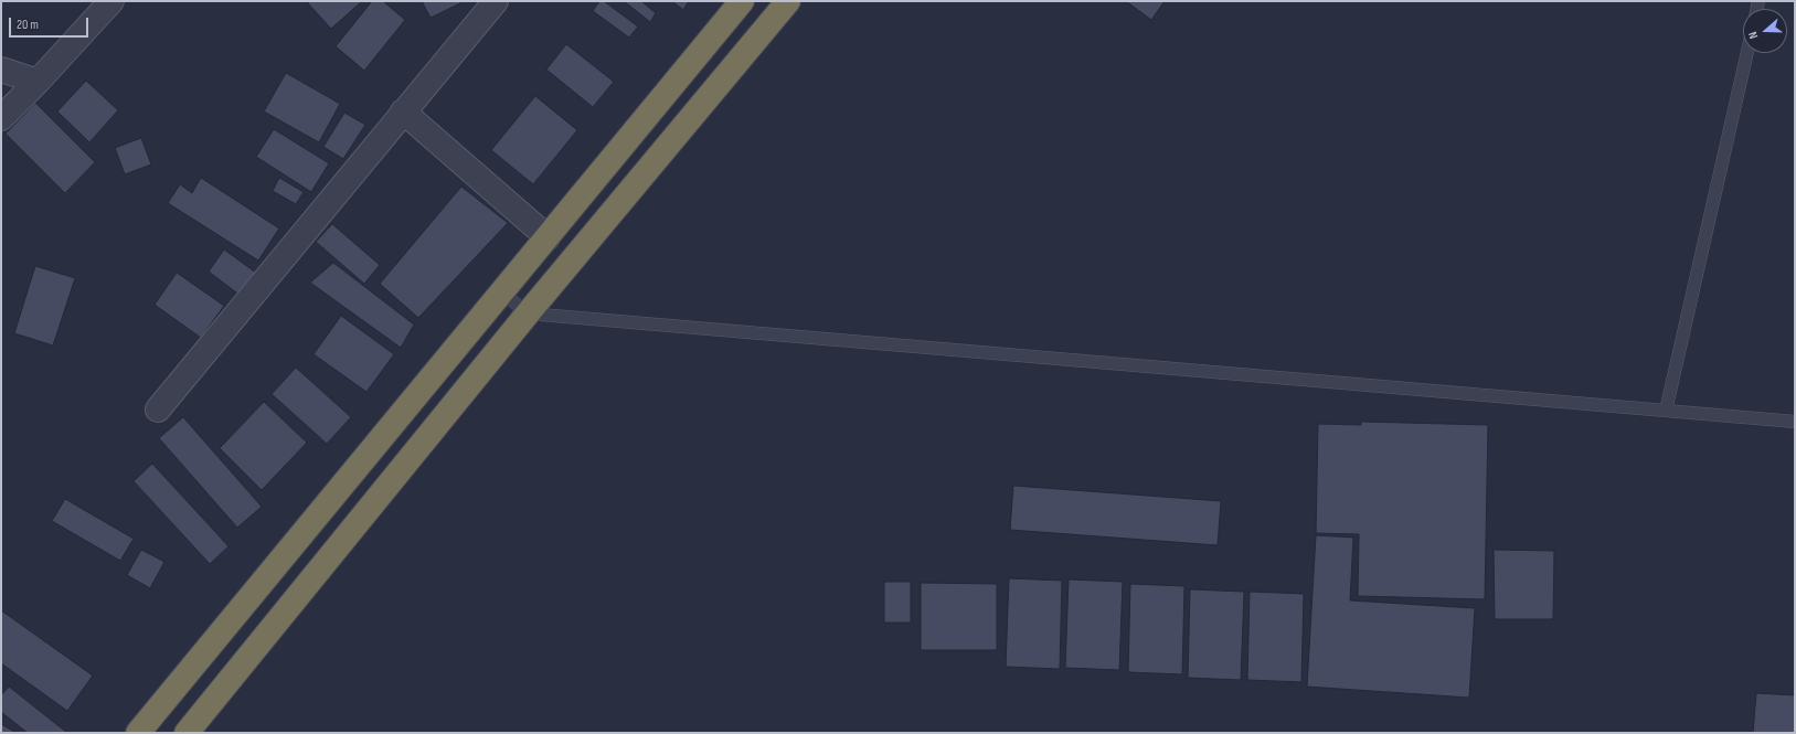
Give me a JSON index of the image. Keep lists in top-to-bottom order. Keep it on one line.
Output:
{"scale_bar":"20 m","north":"left"}
